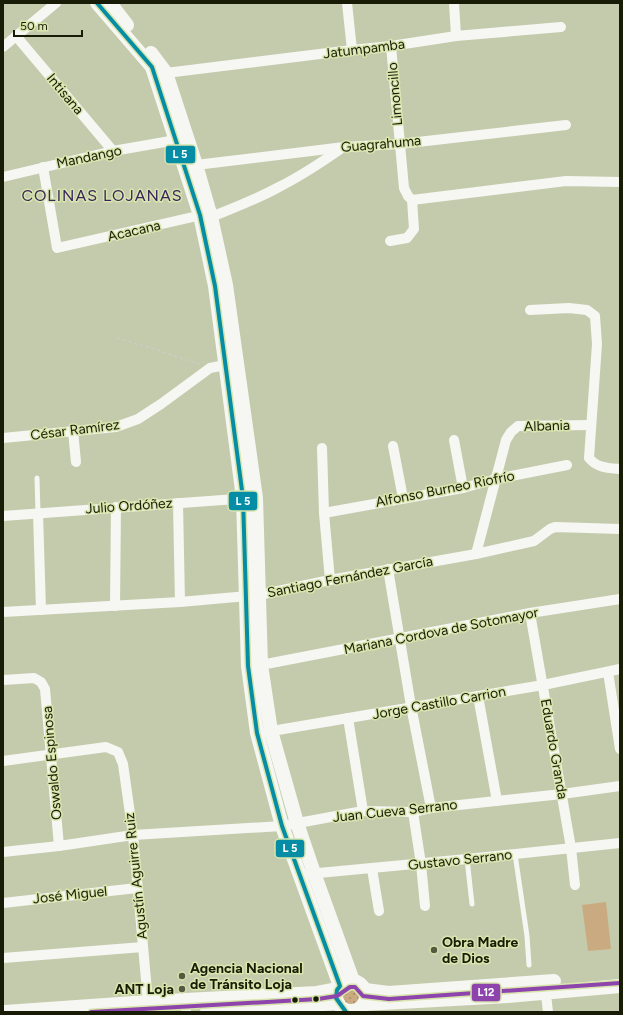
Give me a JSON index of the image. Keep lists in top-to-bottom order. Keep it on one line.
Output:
{"streets":{"street":["Jatumpamba","Intisana","Limoncillo","Guagrahuma","Mandango","Acacana","Albania","César Ramírez","Alfonso Burneo Riofrío","Julio Ordóñez","Santiago Fernández García","Mariana Cordova de Sotomayor","Jorge Castillo Carrion","Eduardo Granda","Oswaldo Espinosa","Juan Cueva Serrano","Gustavo Serrano","Agustín Aguirre Ruiz","José Miguel"]},"crossings":[["Jatumpamba","Limoncillo"],["Intisana","Mandango"],["Limoncillo","Guagrahuma"],["Guagrahuma","Acacana"],["Mandango","Acacana"],["Albania","Alfonso Burneo Riofrío"],["Albania","Santiago Fernández García"],["Mariana Cordova de Sotomayor","Eduardo Granda"],["Jorge Castillo Carrion","Eduardo Granda"],["Eduardo Granda","Juan Cueva Serrano"],["Eduardo Granda","Gustavo Serrano"],["Oswaldo Espinosa","Juan Cueva Serrano"],["Oswaldo Espinosa","Agustín Aguirre Ruiz"],["Juan Cueva Serrano","Agustín Aguirre Ruiz"],["Agustín Aguirre Ruiz","José Miguel"]],"districts":["COLINAS LOJANAS"],"places":["Obra Madre de Dios","Agencia Nacional de Tránsito Loja","ANT Loja"],"lines":["transit line L12"],"scale_bar":"50 m"}
